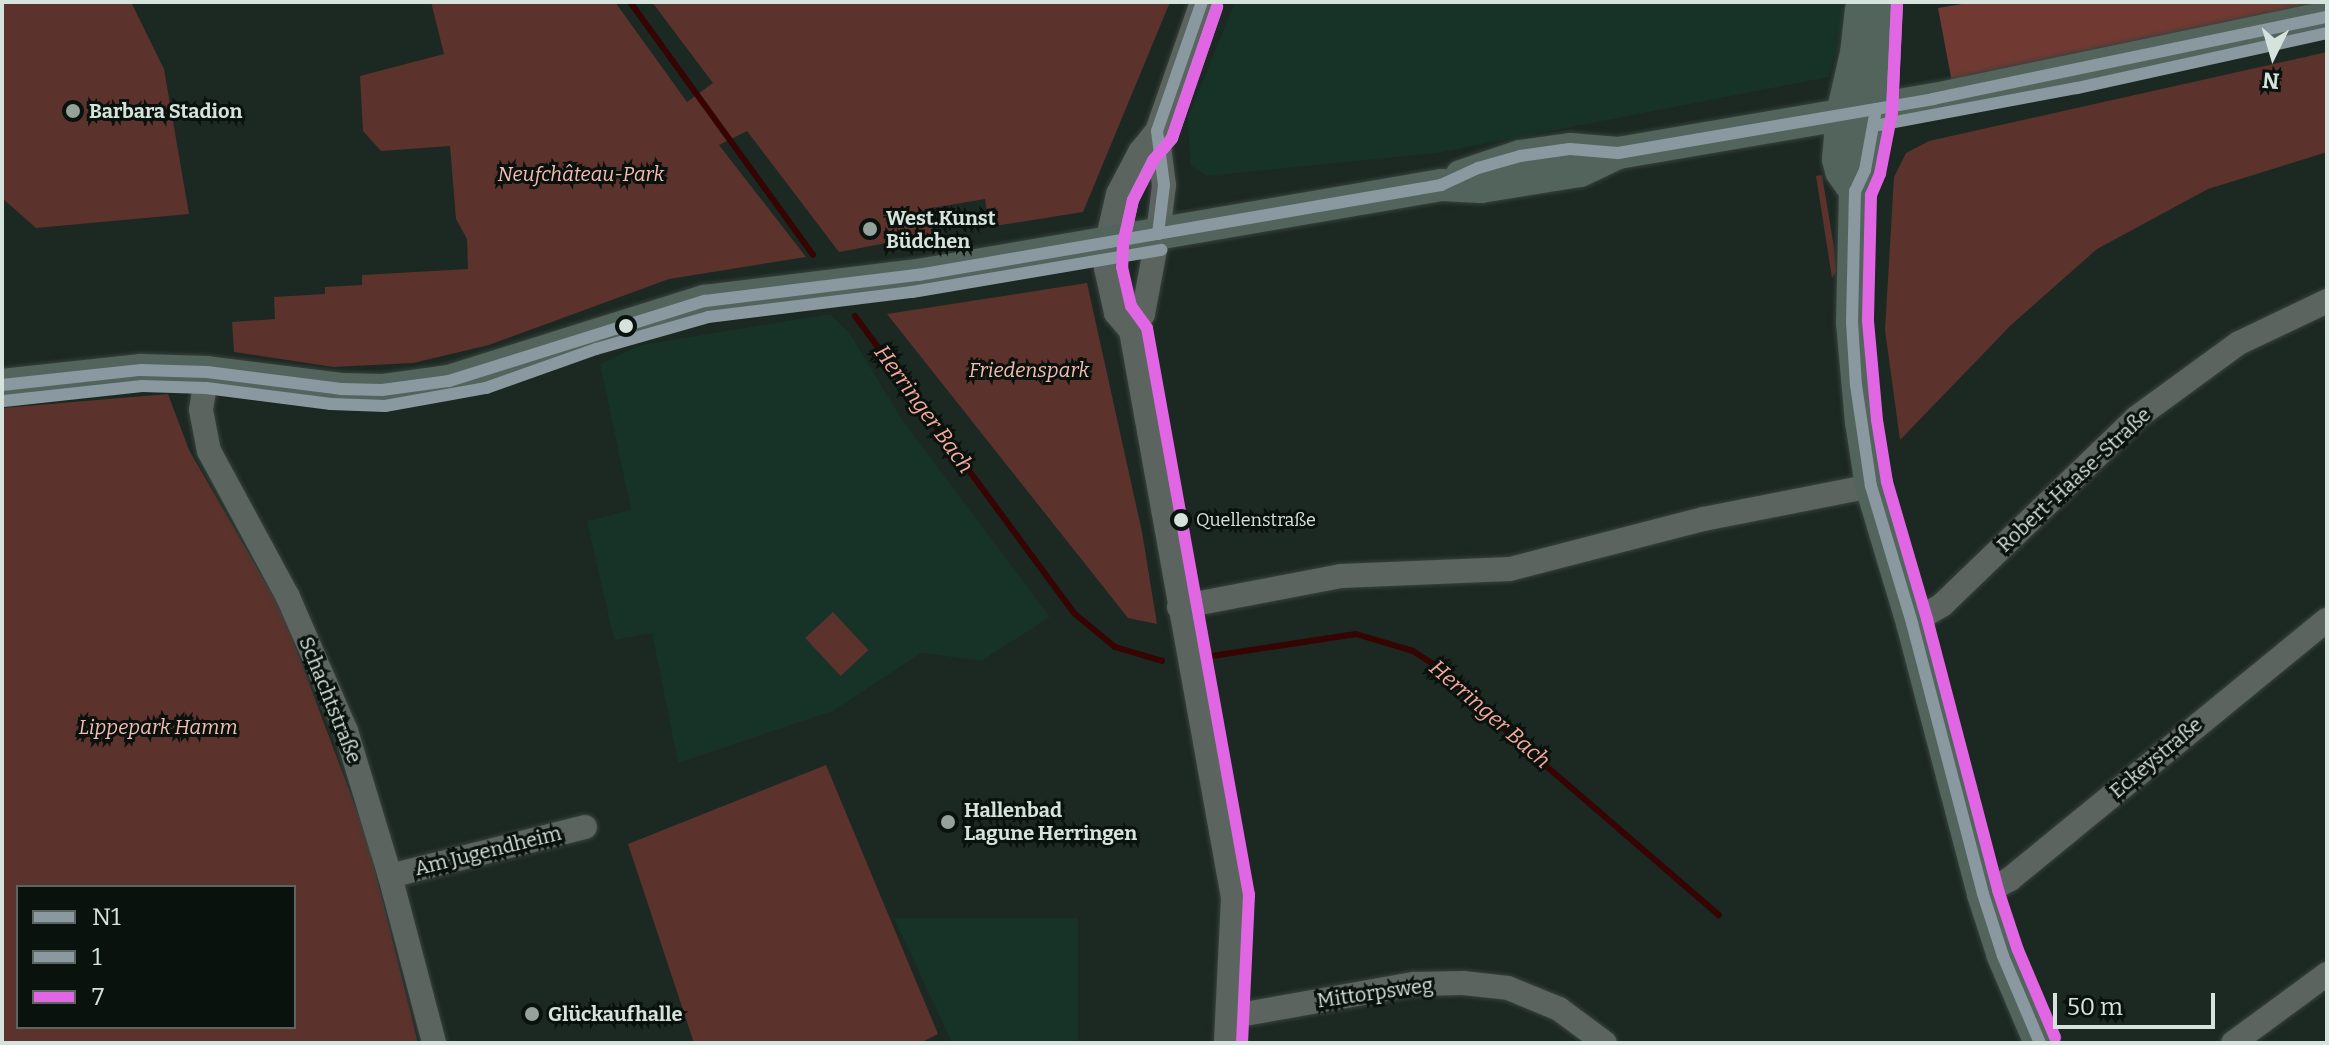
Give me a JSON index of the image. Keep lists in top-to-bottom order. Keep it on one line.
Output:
{"streets":{"street":["Robert-Haase-Straße","Schachtstraße","Eckeystraße","Am Jugendheim","Mittorpsweg"]},"crossings":[["Schachtstraße","Am Jugendheim"]],"water":["Herringer Bach"],"parks":["Neufchâteau-Park","Friedenspark","Lippepark Hamm"],"places":["Barbara Stadion","West.Kunst Büdchen","Quellenstraße","Hallenbad Lagune Herringen","Glückaufhalle"],"lines":["transit line N1","transit line 1","transit line 7"],"legend":["N1","1","7"],"scale_bar":"50 m","north":"bottom"}
